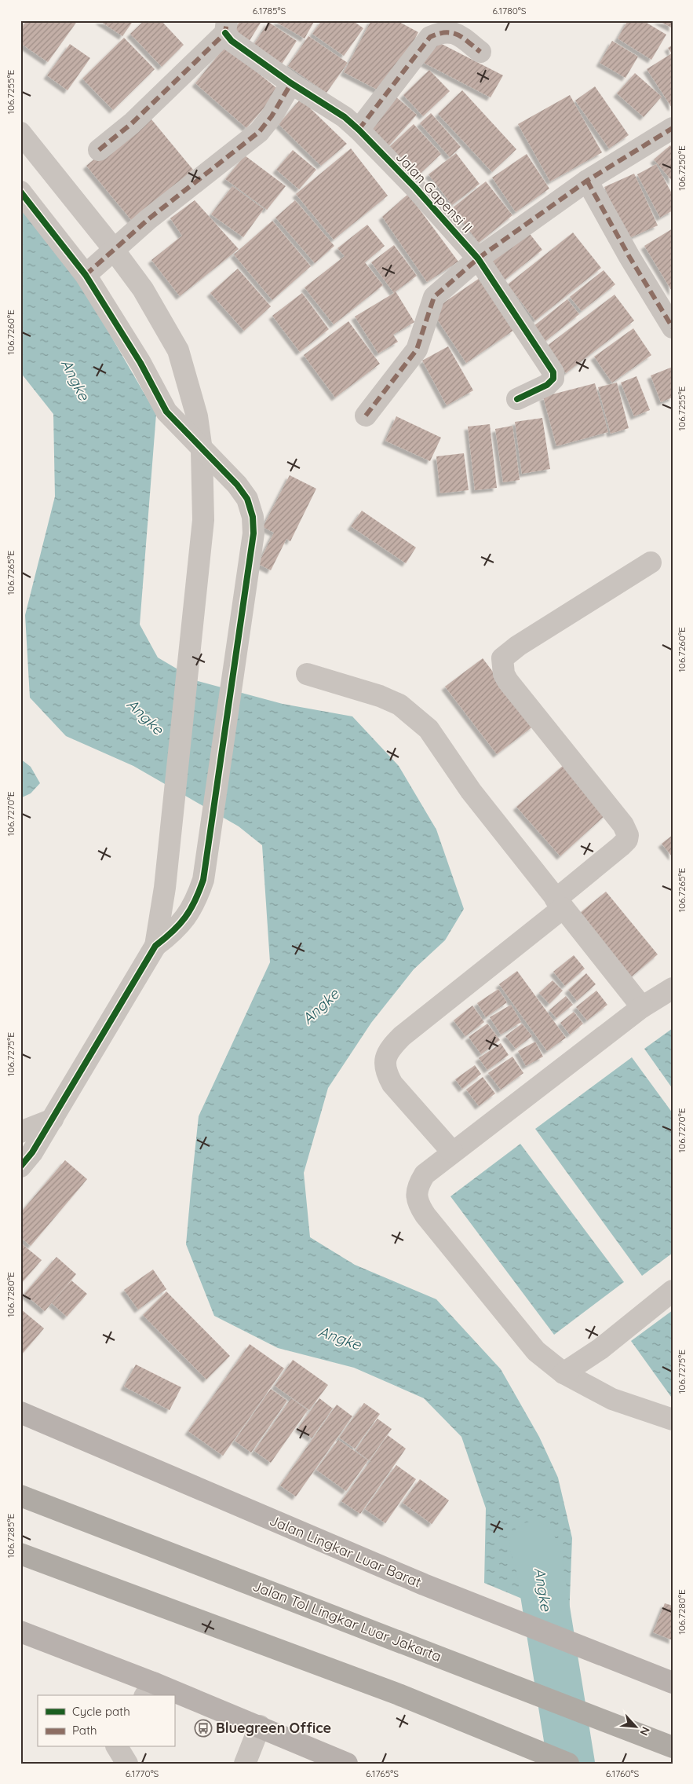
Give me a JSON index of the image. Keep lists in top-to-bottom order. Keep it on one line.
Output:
{"streets":{"highway":["Jalan Tol Lingkar Luar Jakarta"],"main road":["Jalan Lingkar Luar Barat"],"street":["Jalan Gapensi II"]},"water":["Angke"],"places":{"bus stop":["Bluegreen Office"]},"legend":["Cycle path","Path"],"north":"bottom right","coordinates":["6.1785°S","6.1780°S","106.7255°E","106.7250°E","106.7260°E","106.7265°E","106.7270°E","106.7275°E","106.7280°E","106.7285°E","6.1770°S","6.1765°S","6.1760°S"]}
